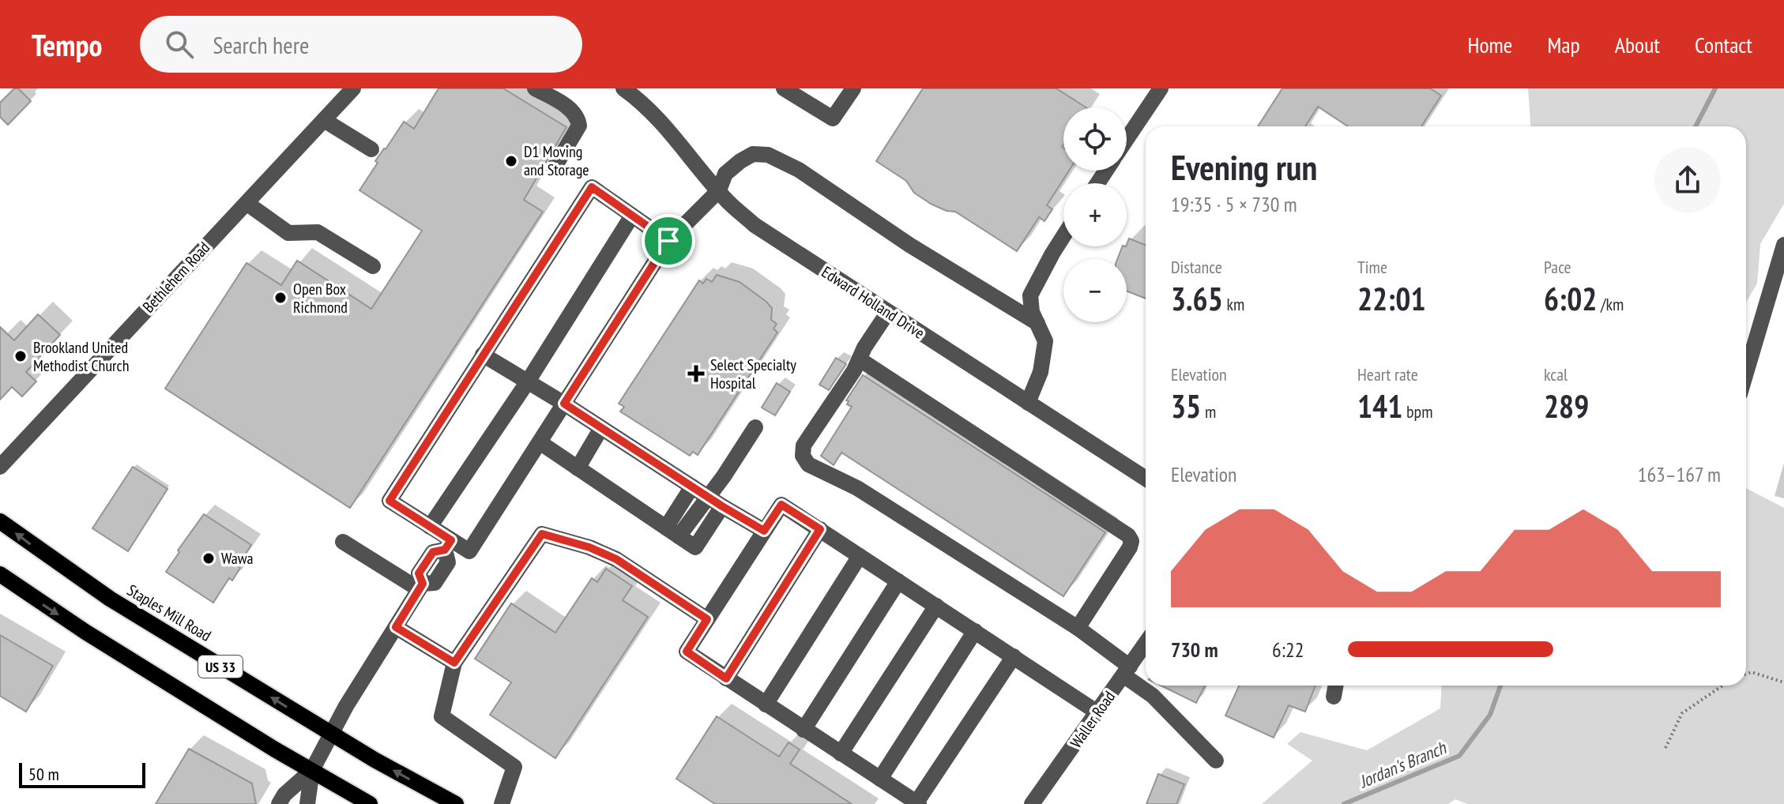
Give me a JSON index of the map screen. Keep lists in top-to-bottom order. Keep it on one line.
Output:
{"streets":{"main road":["Staples Mill Road","US 33"],"street":["Bethlehem Road","Edward Holland Drive","Waller Road"]},"water":["Jordan's Branch"],"places":{"other":["D1 Moving and Storage","Open Box Richmond","Brookland United Methodist Church","Wawa"],"health":["Select Specialty Hospital"]},"scale_bar":"50 m","page":{"header":"Tempo","search":"Search here","nav":["Home","Map","About","Contact"],"map_buttons":["+","−"],"heading":["Evening run","19:35 · 5 × 730 m"],"stats":[["Distance","3.65 km"],["Time","22:01"],["Pace","6:02 /km"],["Elevation","35 m"],["Heart rate","141 bpm"],["kcal","289"]],"chart":["Elevation","163–167 m"],"list":[{"name":"730 m","note":"6:22"}],"scale":"50 m"}}
